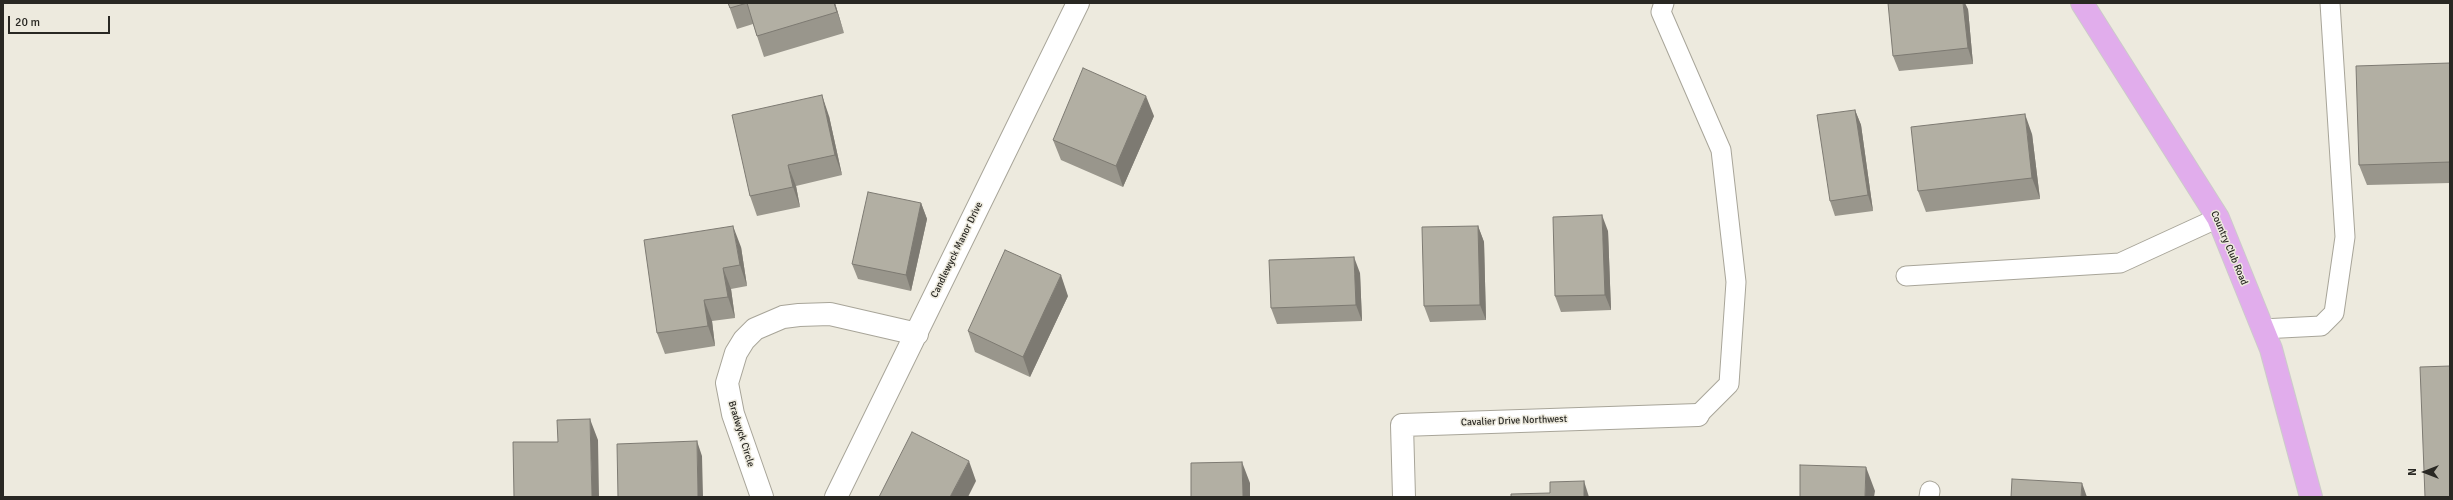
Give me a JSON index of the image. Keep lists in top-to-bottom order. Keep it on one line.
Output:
{"streets":{"main road":["Country Club Road"],"street":["Candlewyck Manor Drive","Cavalier Drive Northwest","Bradwyck Circle"]},"crossings":[["Candlewyck Manor Drive","Bradwyck Circle"]],"scale_bar":"20 m","north":"left"}
